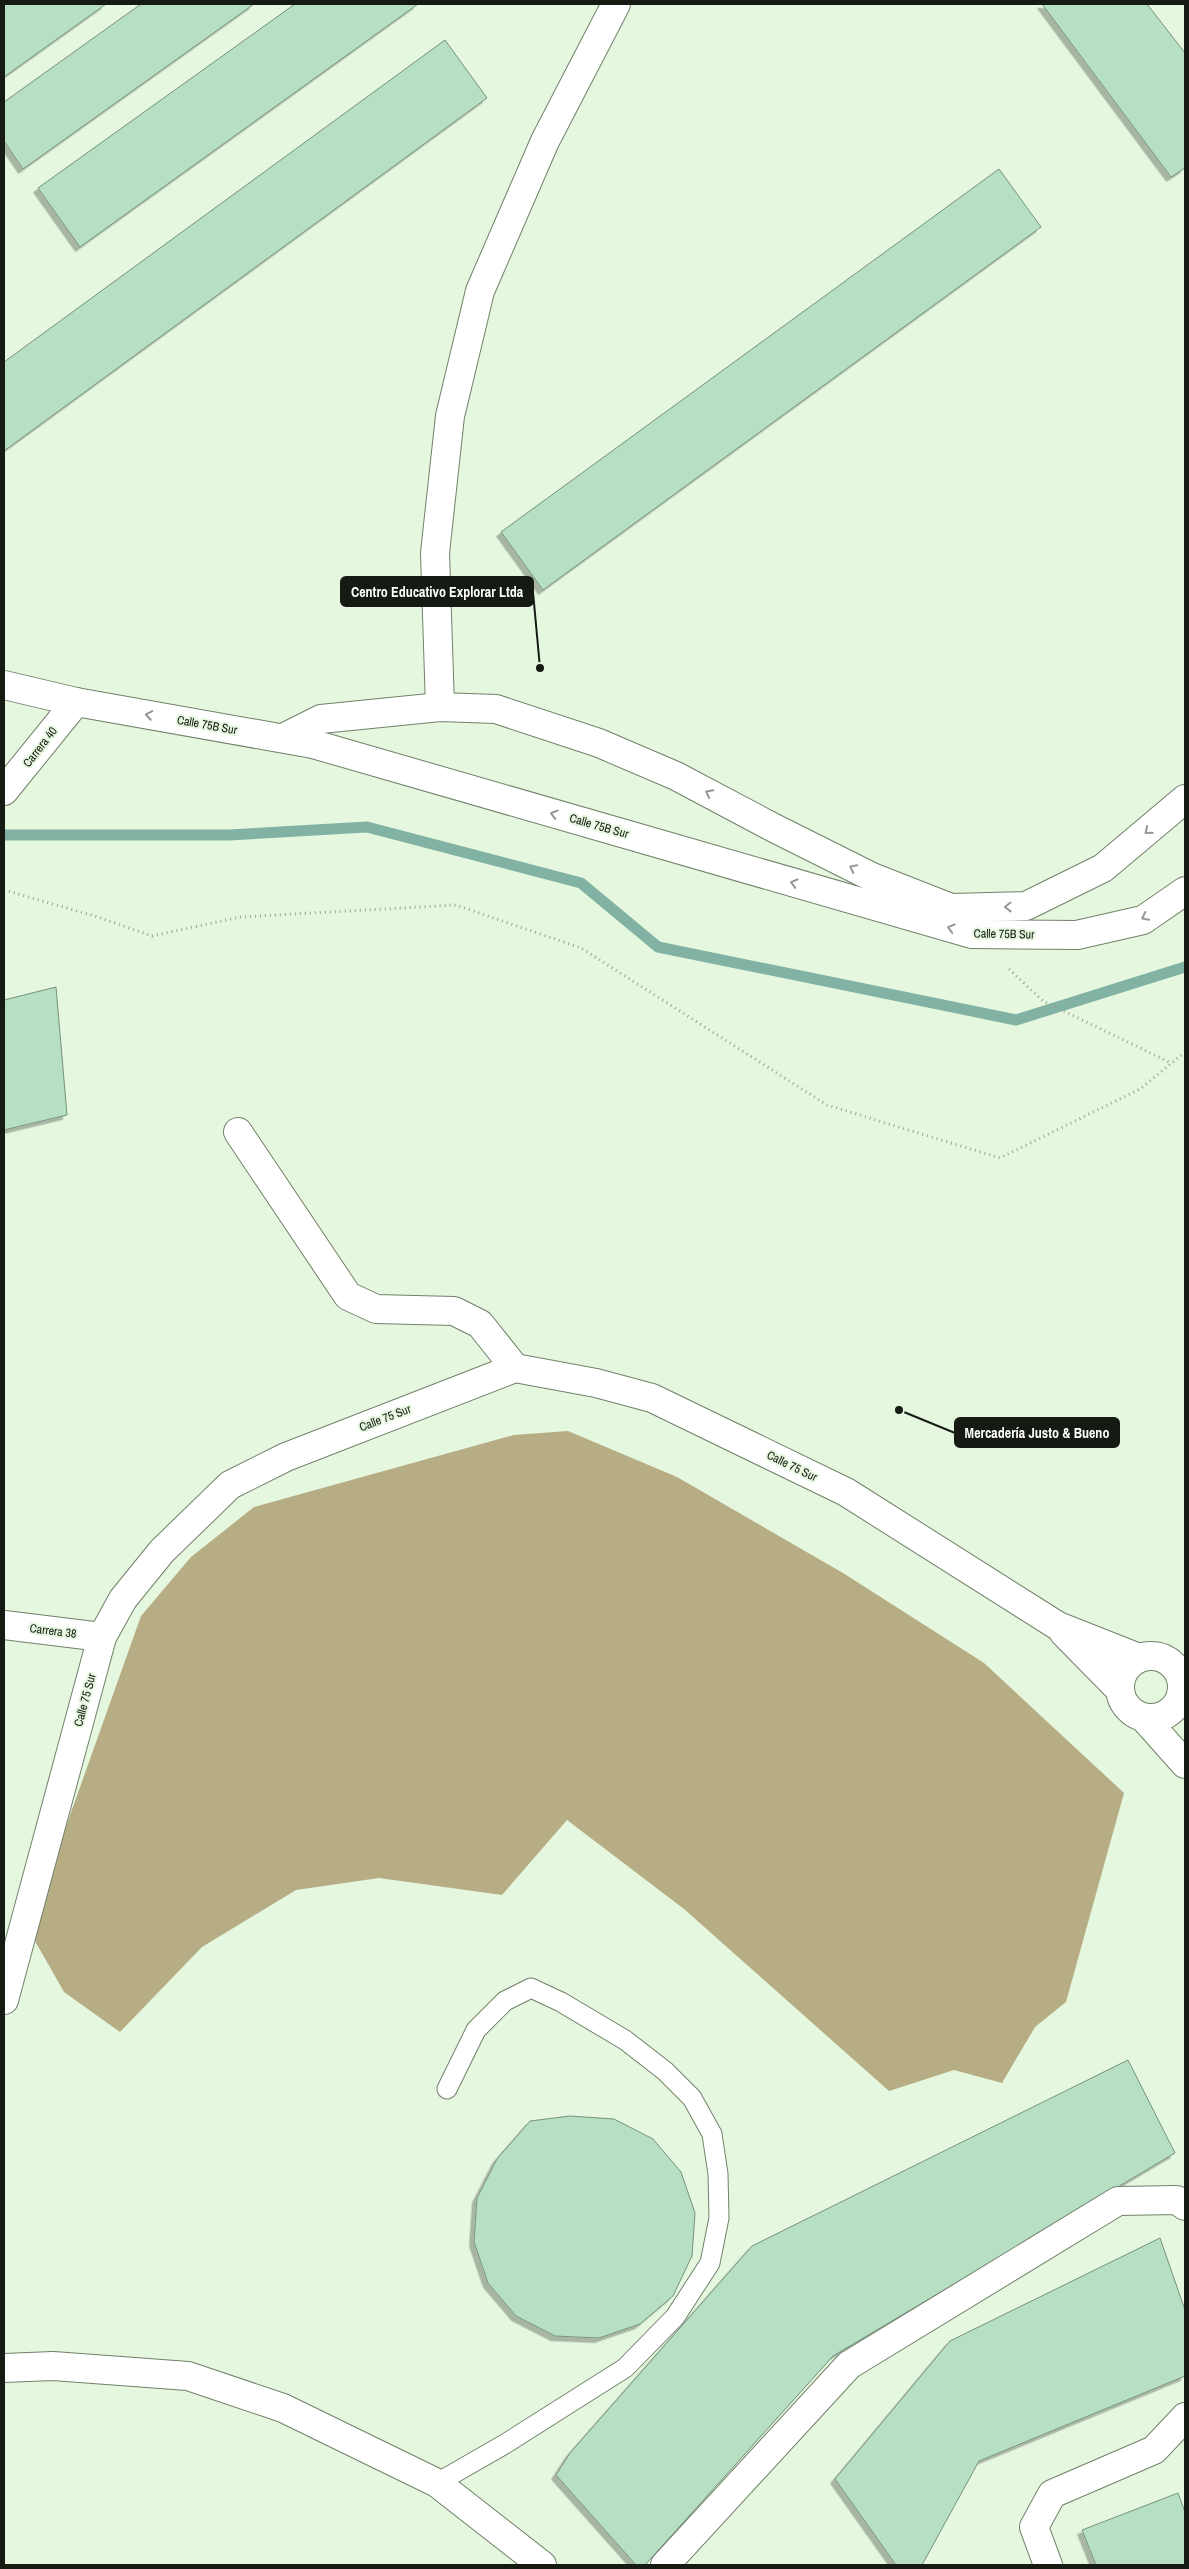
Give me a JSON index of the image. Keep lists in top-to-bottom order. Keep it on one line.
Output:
{"streets":{"street":["Calle 75B Sur","Carrera 40","Calle 75 Sur","Carrera 38"]},"crossings":[["Calle 75B Sur","Carrera 40"],["Calle 75 Sur","Carrera 38"]],"places":["Centro Educativo Explorar Ltda","Mercadería Justo & Bueno"]}
